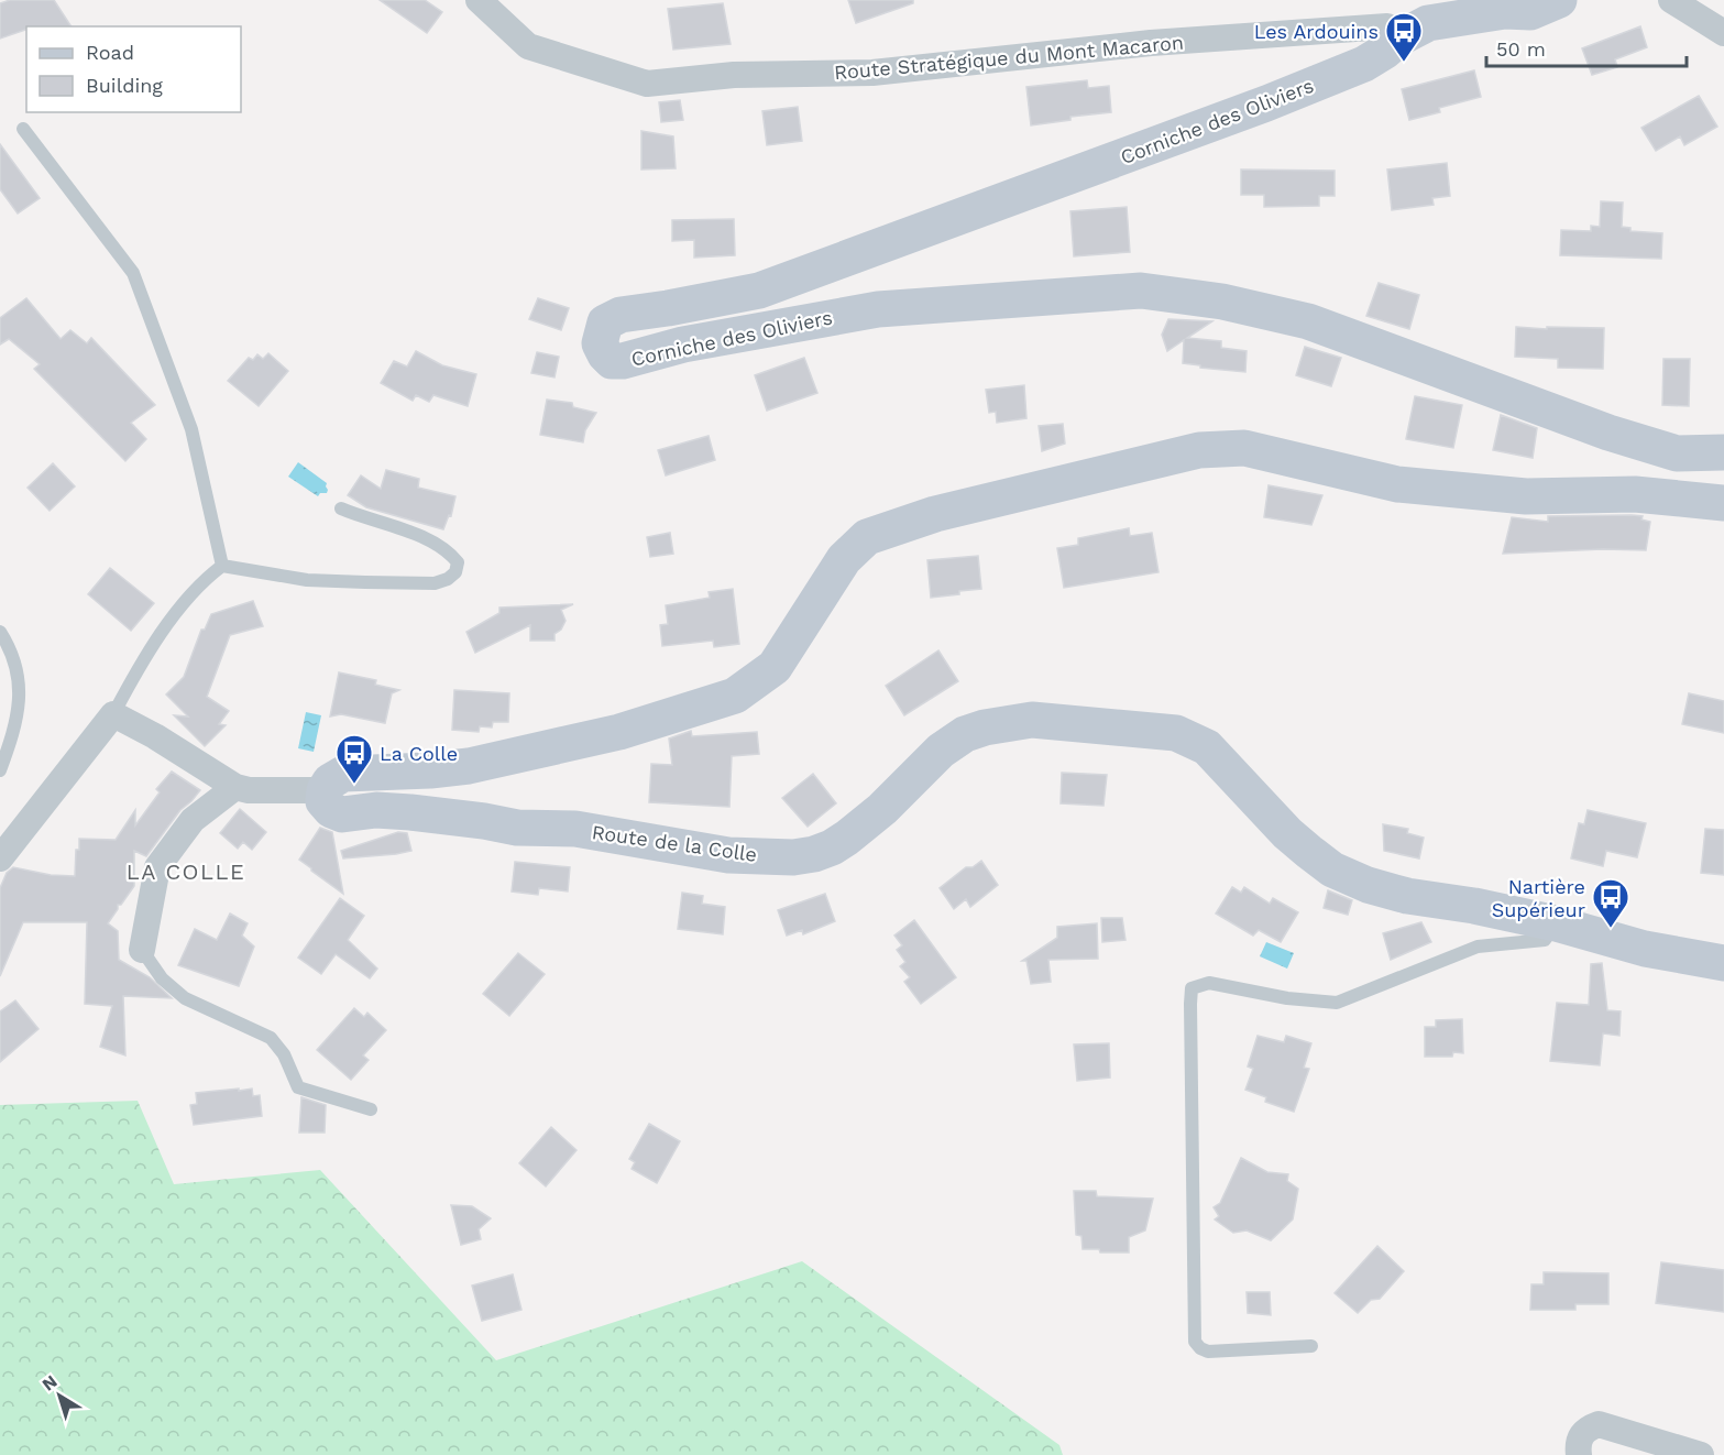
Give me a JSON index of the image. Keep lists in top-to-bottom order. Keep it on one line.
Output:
{"streets":{"street":["Route Stratégique du Mont Macaron","Corniche des Oliviers","Route de la Colle"]},"crossings":[["Route Stratégique du Mont Macaron","Corniche des Oliviers"]],"districts":["LA COLLE"],"places":{"bus stop":["Les Ardouins","La Colle","Nartière Supérieur"]},"legend":["Road","Building"],"scale_bar":"50 m","north":"top left"}
